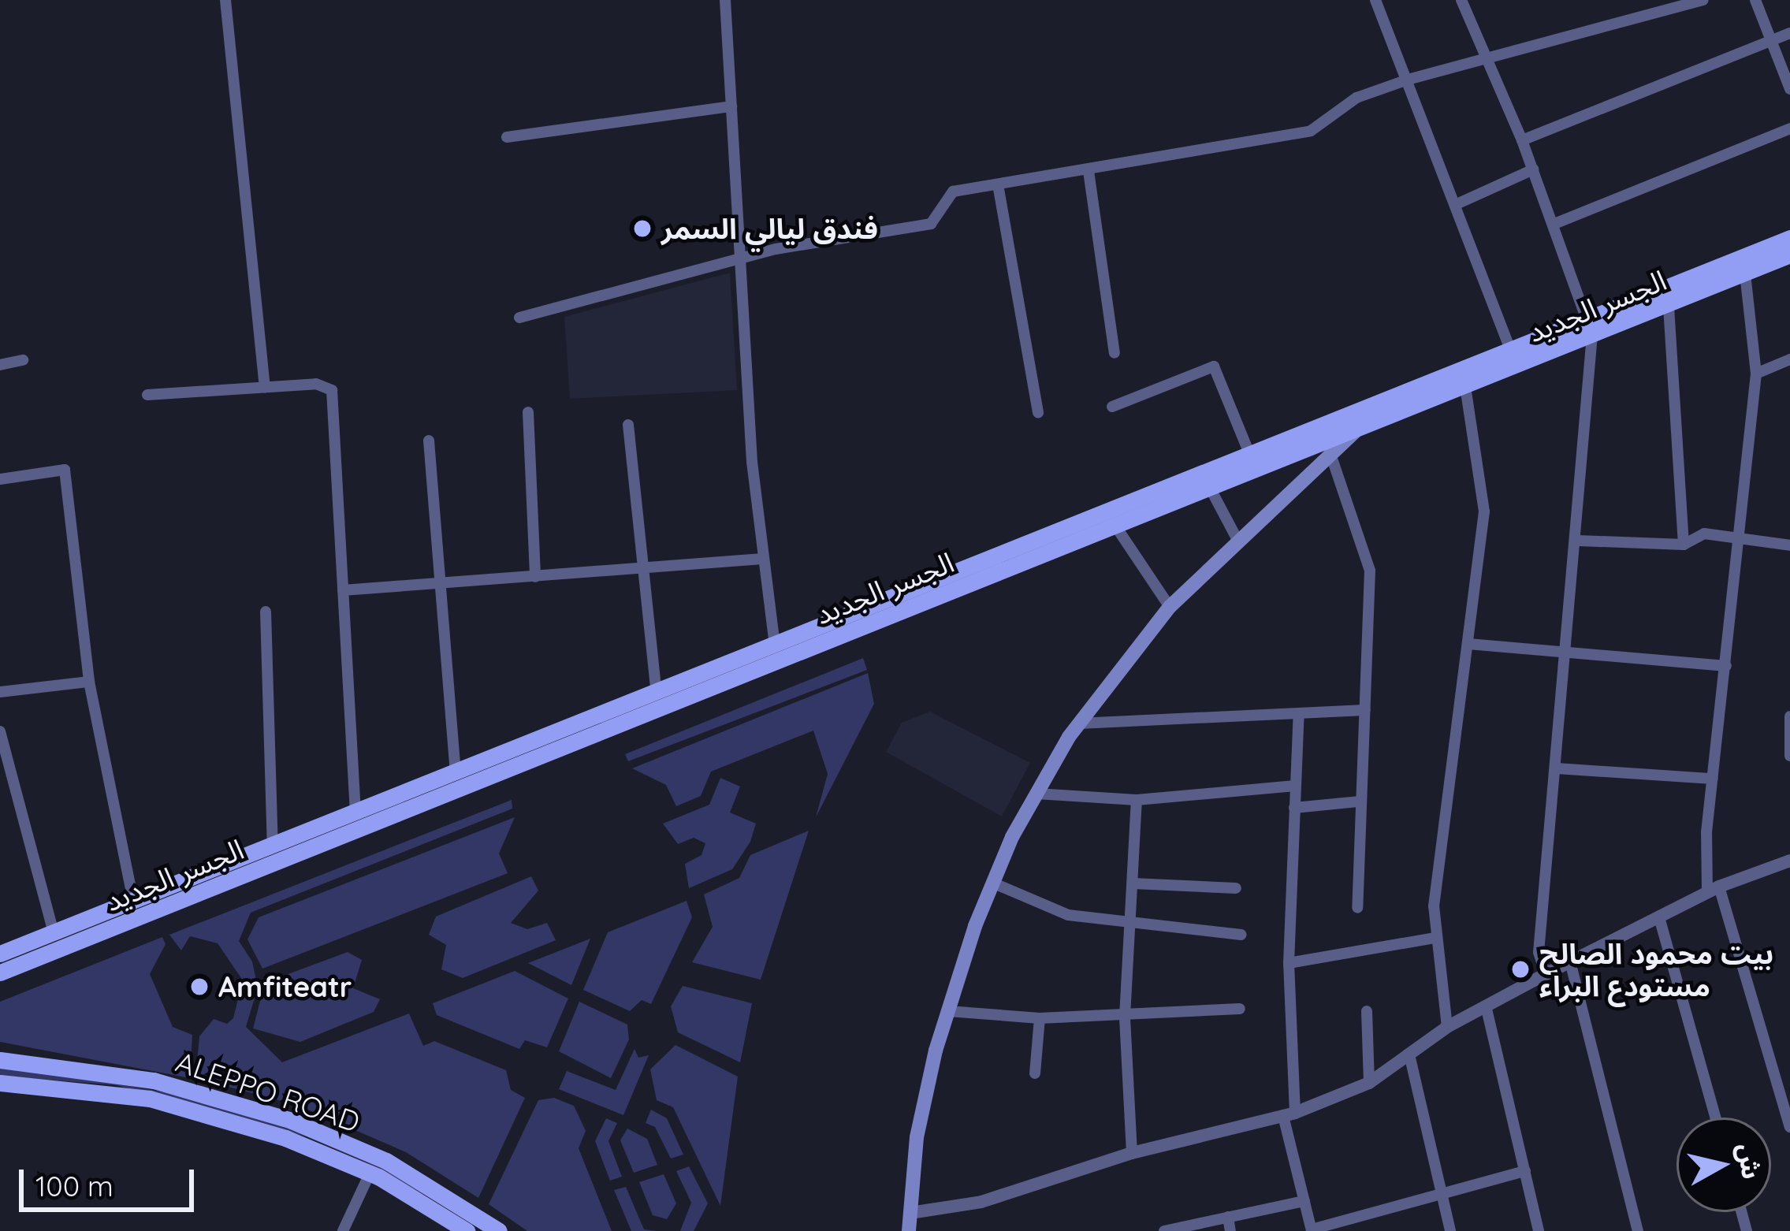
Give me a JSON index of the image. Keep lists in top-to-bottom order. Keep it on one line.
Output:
{"streets":{"main road":["الجسر الجديد","ALEPPO ROAD"]},"places":["فندق ليالي السمر","بيت محمود الصالح مستودع البراء","Amfiteatr"],"scale_bar":"100 m","north":"right"}
